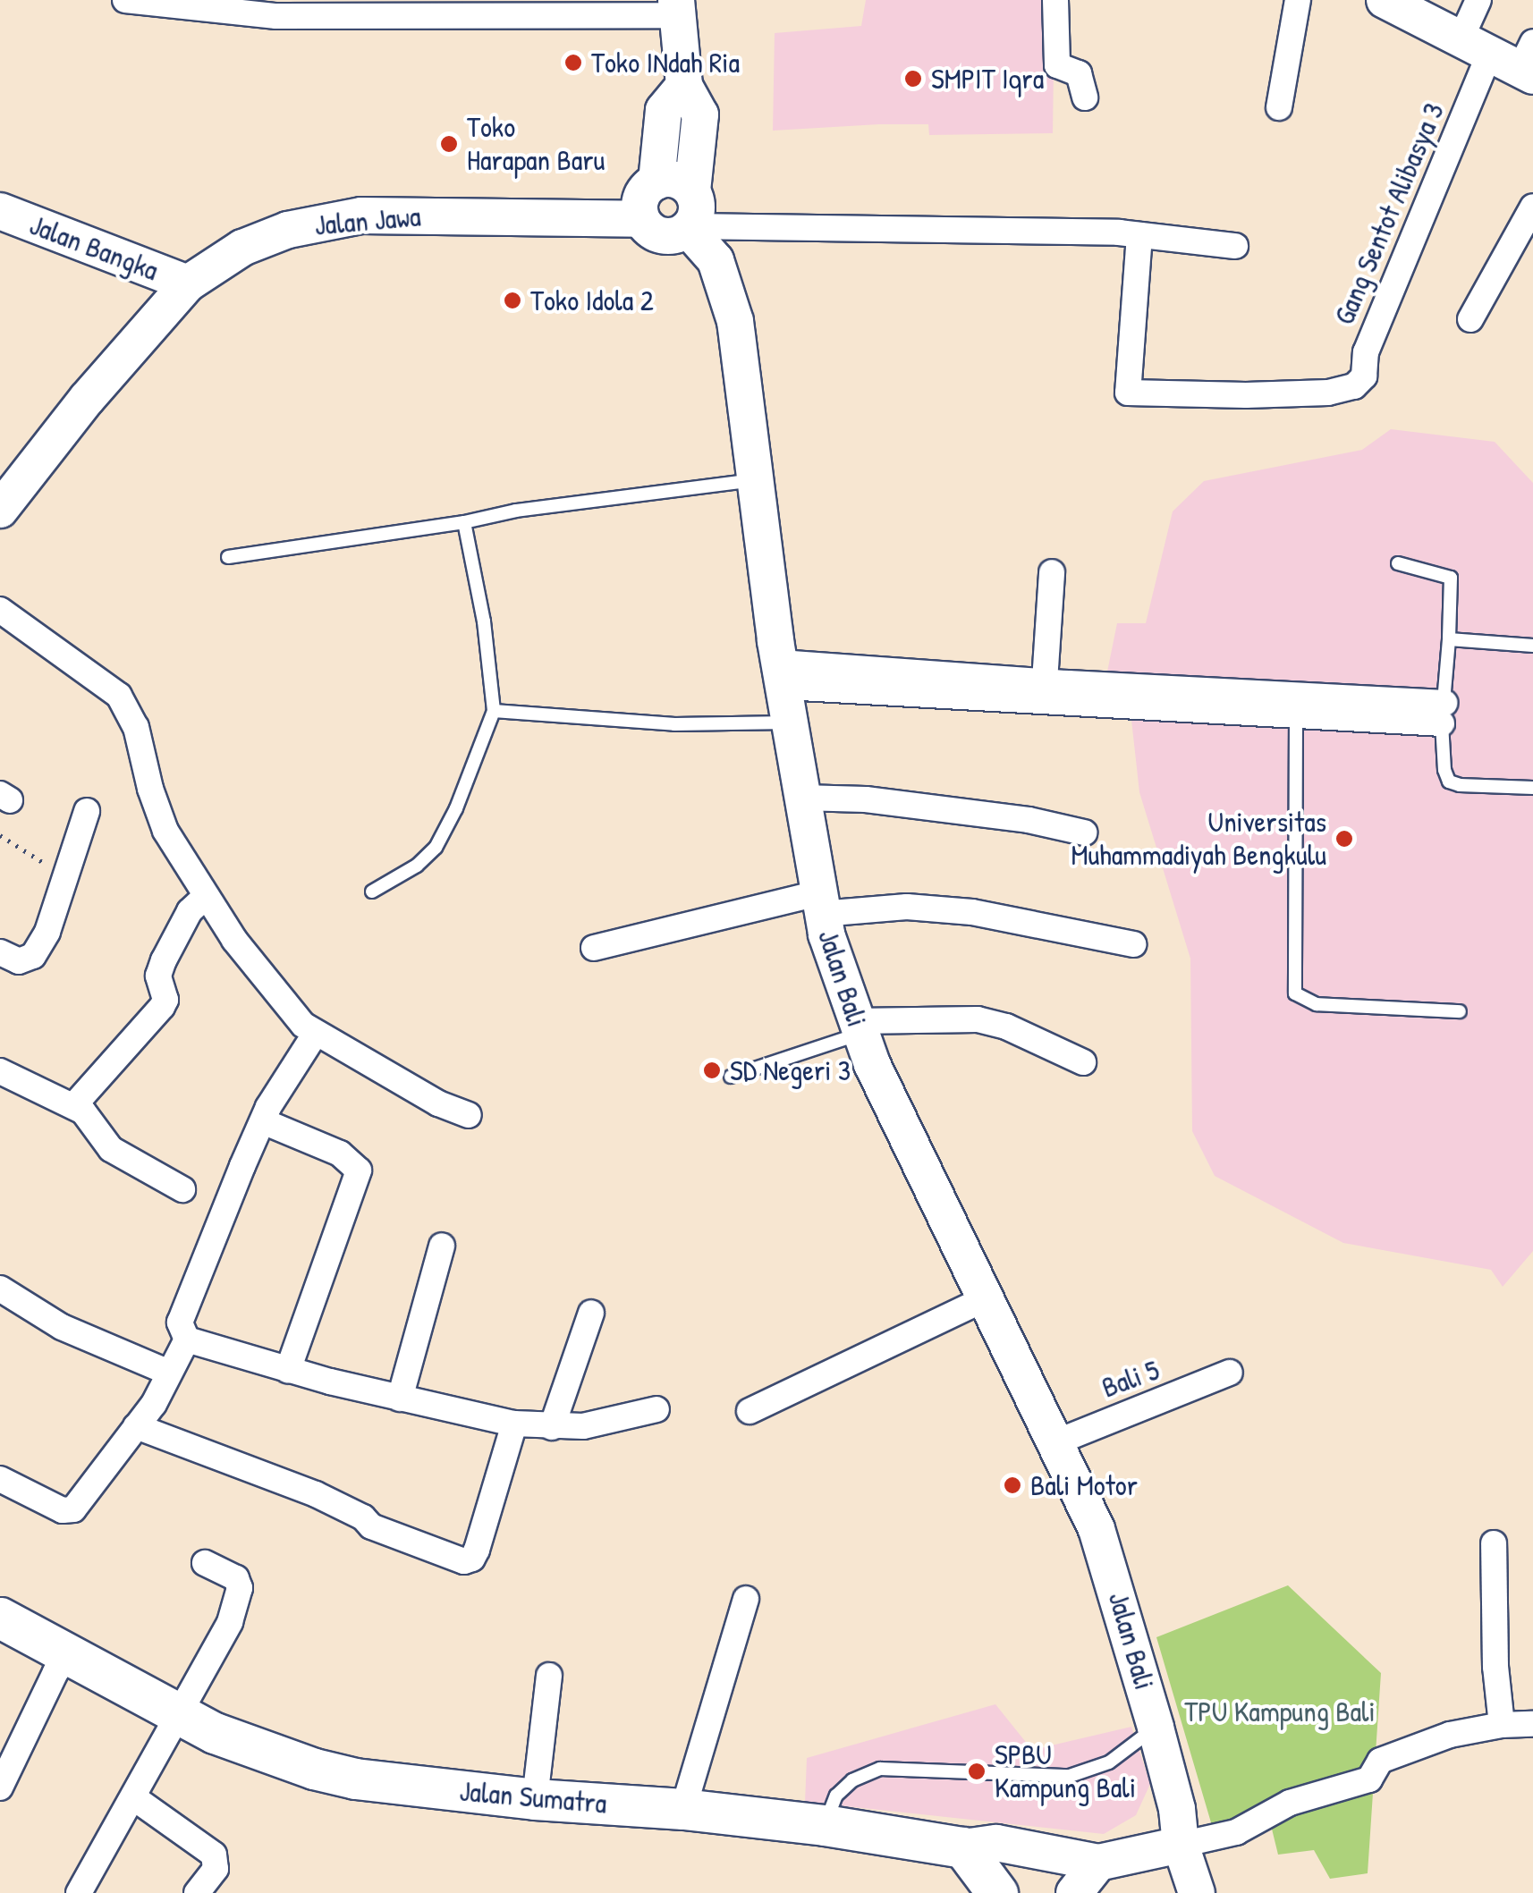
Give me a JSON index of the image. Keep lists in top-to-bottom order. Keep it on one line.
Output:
{"streets":{"main road":["Jalan Sumatra"],"street":["Gang Sentot Alibasya 3","Jalan Jawa","Jalan Bangka","Jalan Bali","Bali 5"]},"crossings":[["Jalan Jawa","Jalan Bangka"],["Jalan Jawa","Jalan Bali"],["Jalan Bali","Bali 5"]],"parks":["TPU Kampung Bali"],"places":["Toko INdah Ria","SMPIT Iqra","Toko Harapan Baru","Toko Idola 2","Universitas Muhammadiyah Bengkulu","SD Negeri 3","Bali Motor","SPBU Kampung Bali"]}
